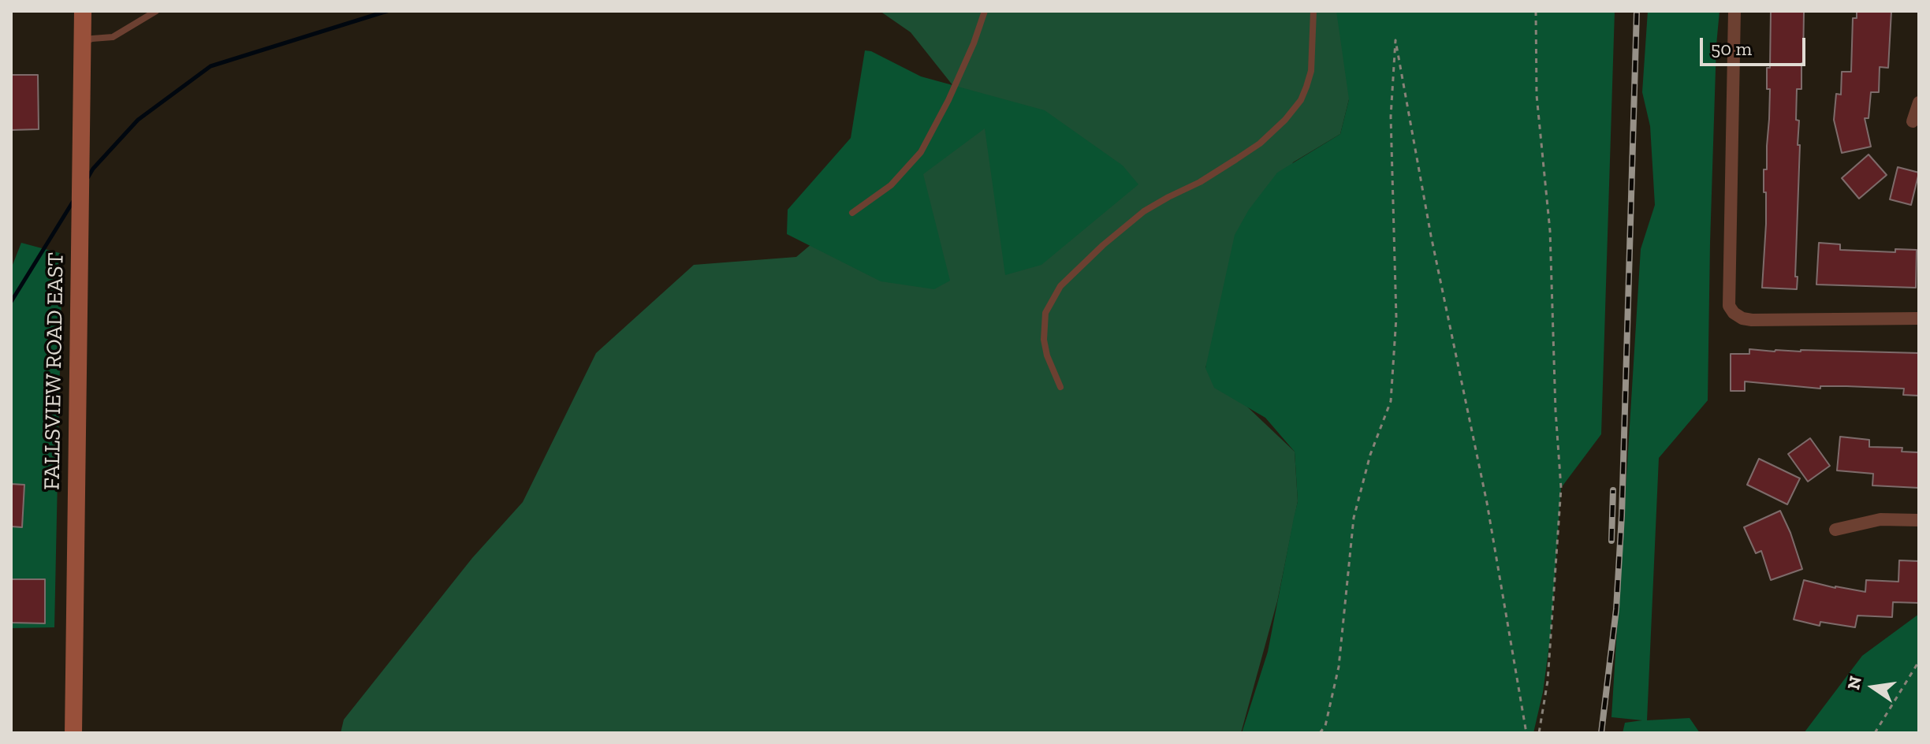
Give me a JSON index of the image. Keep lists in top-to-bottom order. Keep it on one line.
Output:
{"streets":{"street":["FALLSVIEW ROAD EAST"]},"scale_bar":"50 m","north":"left"}
